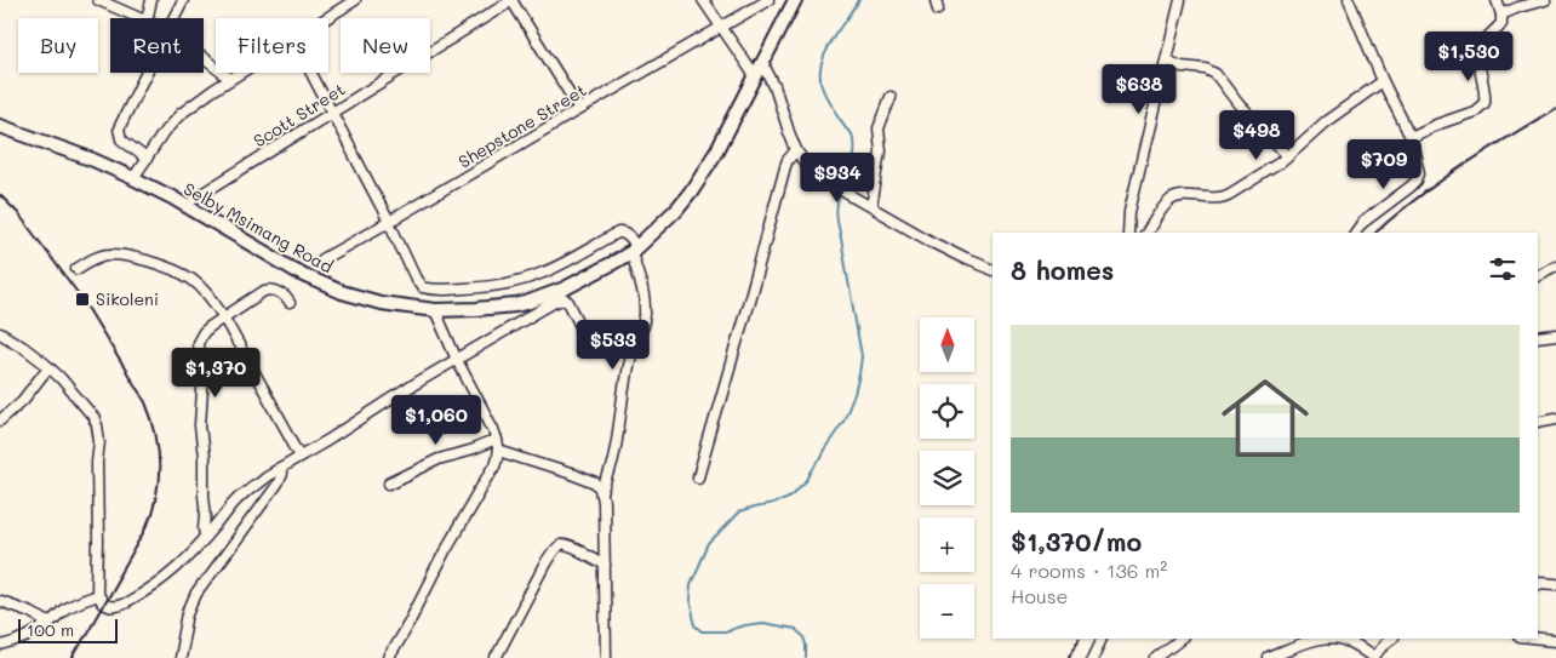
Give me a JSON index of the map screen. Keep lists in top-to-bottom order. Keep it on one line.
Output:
{"streets":{"main road":["Selby Msimang Road"],"street":["Scott Street","Shepstone Street"]},"places":{"transit":["Sikoleni"]},"scale_bar":"100 m","north":"top","page":{"chip":["Buy","Rent","Filters","New"],"price":["$1,530","$638","$498","$709","$934","$533","$1,370","$1,060"],"heading":"8 homes","list":[{"name":"$1,370/mo","note":"4 rooms · 136 m² · House"}],"map_buttons":["+","−"],"scale":"100 m"}}
